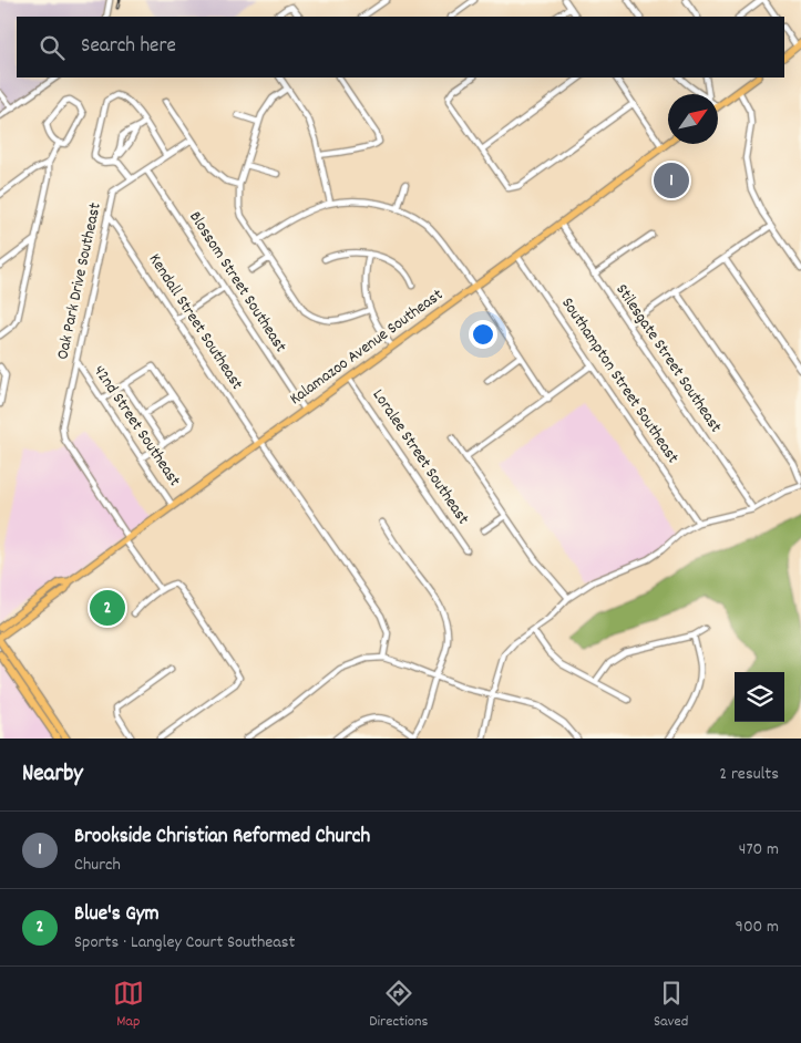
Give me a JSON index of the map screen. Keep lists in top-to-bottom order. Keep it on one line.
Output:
{"streets":{"main road":["Kalamazoo Avenue Southeast"],"street":["Oak Park Drive Southeast","Blossom Street Southeast","Kendall Street Southeast","Stilesgate Street Southeast","Southampton Street Southeast","42nd Street Southeast","Loralee Street Southeast"]},"crossings":[["Oak Park Drive Southeast","Blossom Street Southeast"],["Oak Park Drive Southeast","Kendall Street Southeast"],["Oak Park Drive Southeast","Kalamazoo Avenue Southeast"],["Oak Park Drive Southeast","42nd Street Southeast"],["Blossom Street Southeast","Kalamazoo Avenue Southeast"],["Kendall Street Southeast","Kalamazoo Avenue Southeast"],["Kalamazoo Avenue Southeast","Stilesgate Street Southeast"],["Kalamazoo Avenue Southeast","Southampton Street Southeast"],["Kalamazoo Avenue Southeast","42nd Street Southeast"],["Kalamazoo Avenue Southeast","Loralee Street Southeast"]],"north":"top right","page":{"search":"Search here","pins":["1","2"],"heading":["Nearby","2 results"],"list":[{"mark":"1","name":"Brookside Christian Reformed Church","note":"Church","value":"470 m"},{"mark":"2","name":"Blue's Gym","note":"Sports · Langley Court Southeast","value":"900 m"}],"nav":["Map","Directions","Saved"]}}
